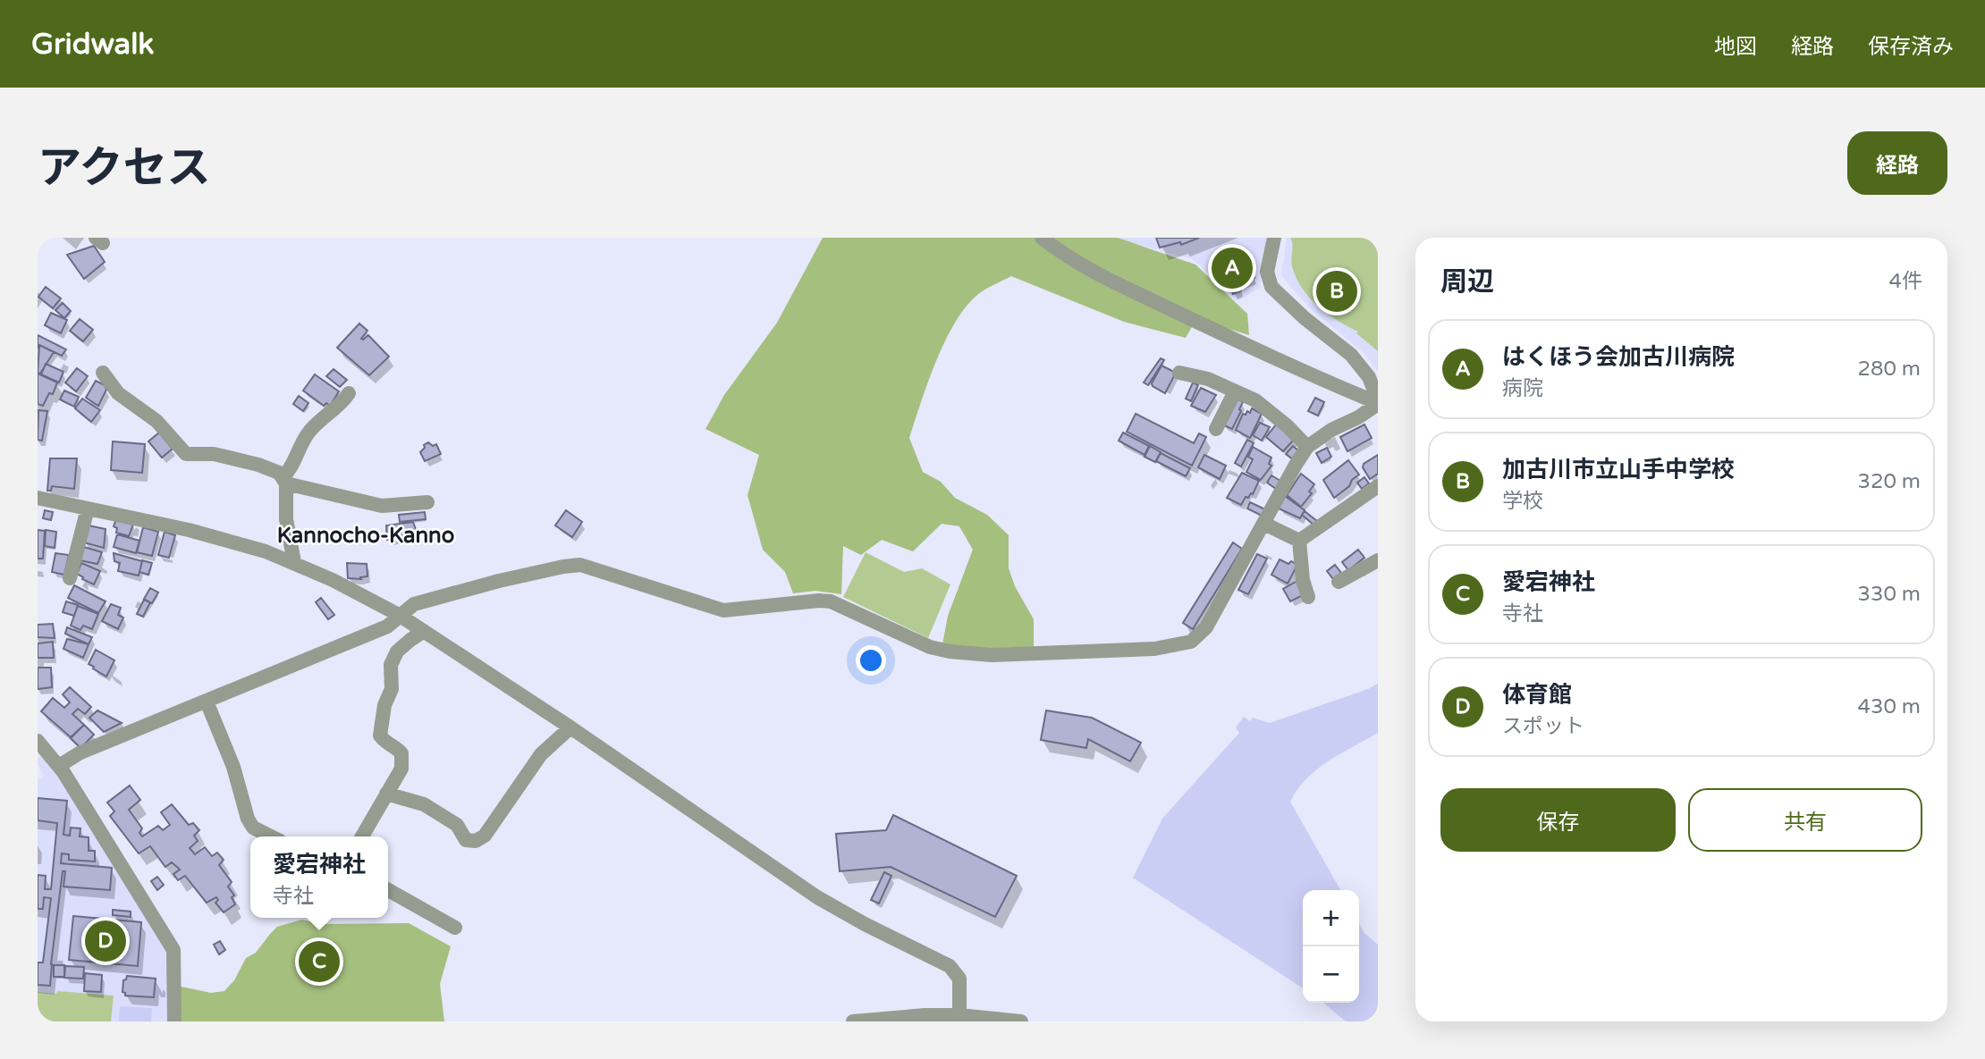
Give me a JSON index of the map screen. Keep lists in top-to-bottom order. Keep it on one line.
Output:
{"districts":["Kannocho-Kanno"],"page":{"header":"Gridwalk","nav":["地図","経路","保存済み"],"title":"アクセス","buttons":["経路",["保存","共有"]],"heading":["周辺","4件"],"pins":["A","B","D","C"],"list":[{"mark":"A","name":"はくほう会加古川病院","note":"病院","value":"280 m"},{"mark":"B","name":"加古川市立山手中学校","note":"学校","value":"320 m"},{"mark":"C","name":"愛宕神社","note":"寺社","value":"330 m"},{"mark":"D","name":"体育館","note":"スポット","value":"430 m"}],"popup":["愛宕神社","寺社"],"map_buttons":["+","−"]}}
